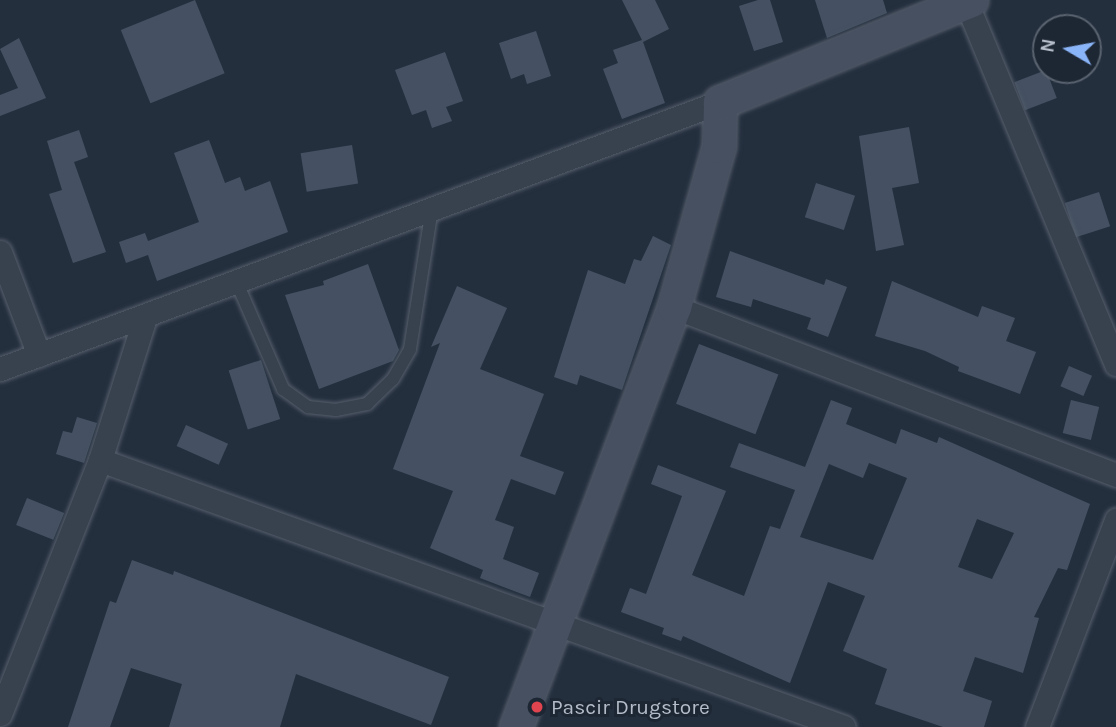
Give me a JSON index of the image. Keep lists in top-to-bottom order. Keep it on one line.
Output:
{"places":["Pascir Drugstore"],"north":"left"}
